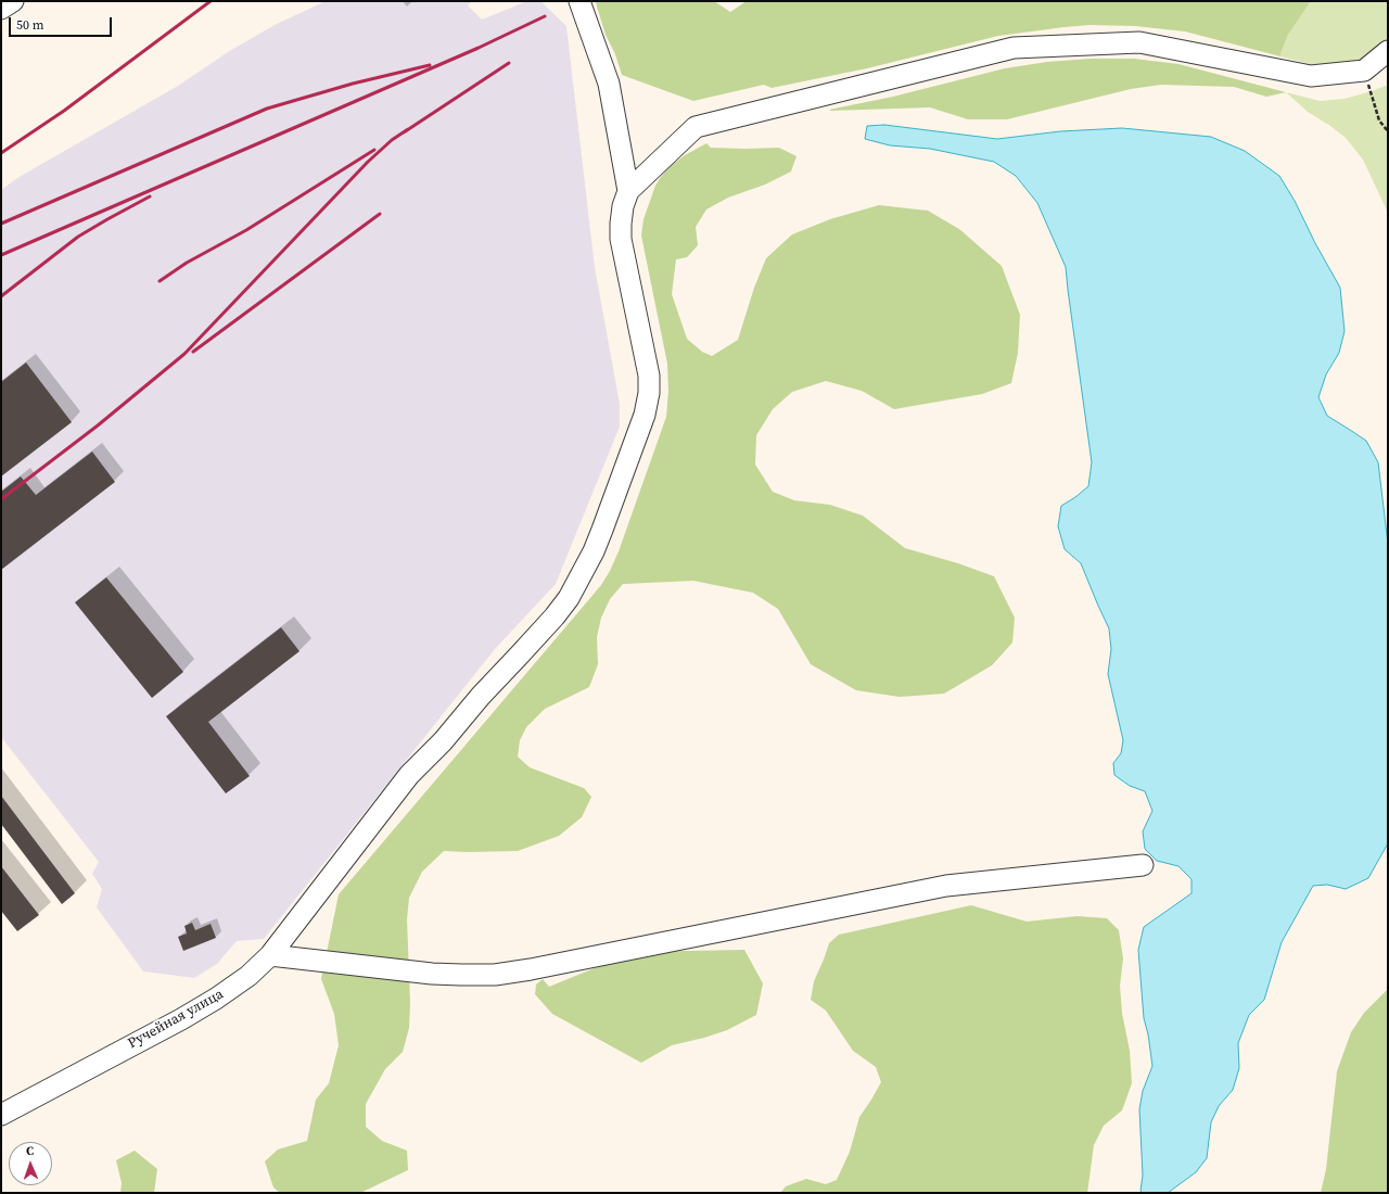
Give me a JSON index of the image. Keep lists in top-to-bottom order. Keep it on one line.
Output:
{"streets":{"street":["Ручейная улица"]},"scale_bar":"50 m","north":"top"}
